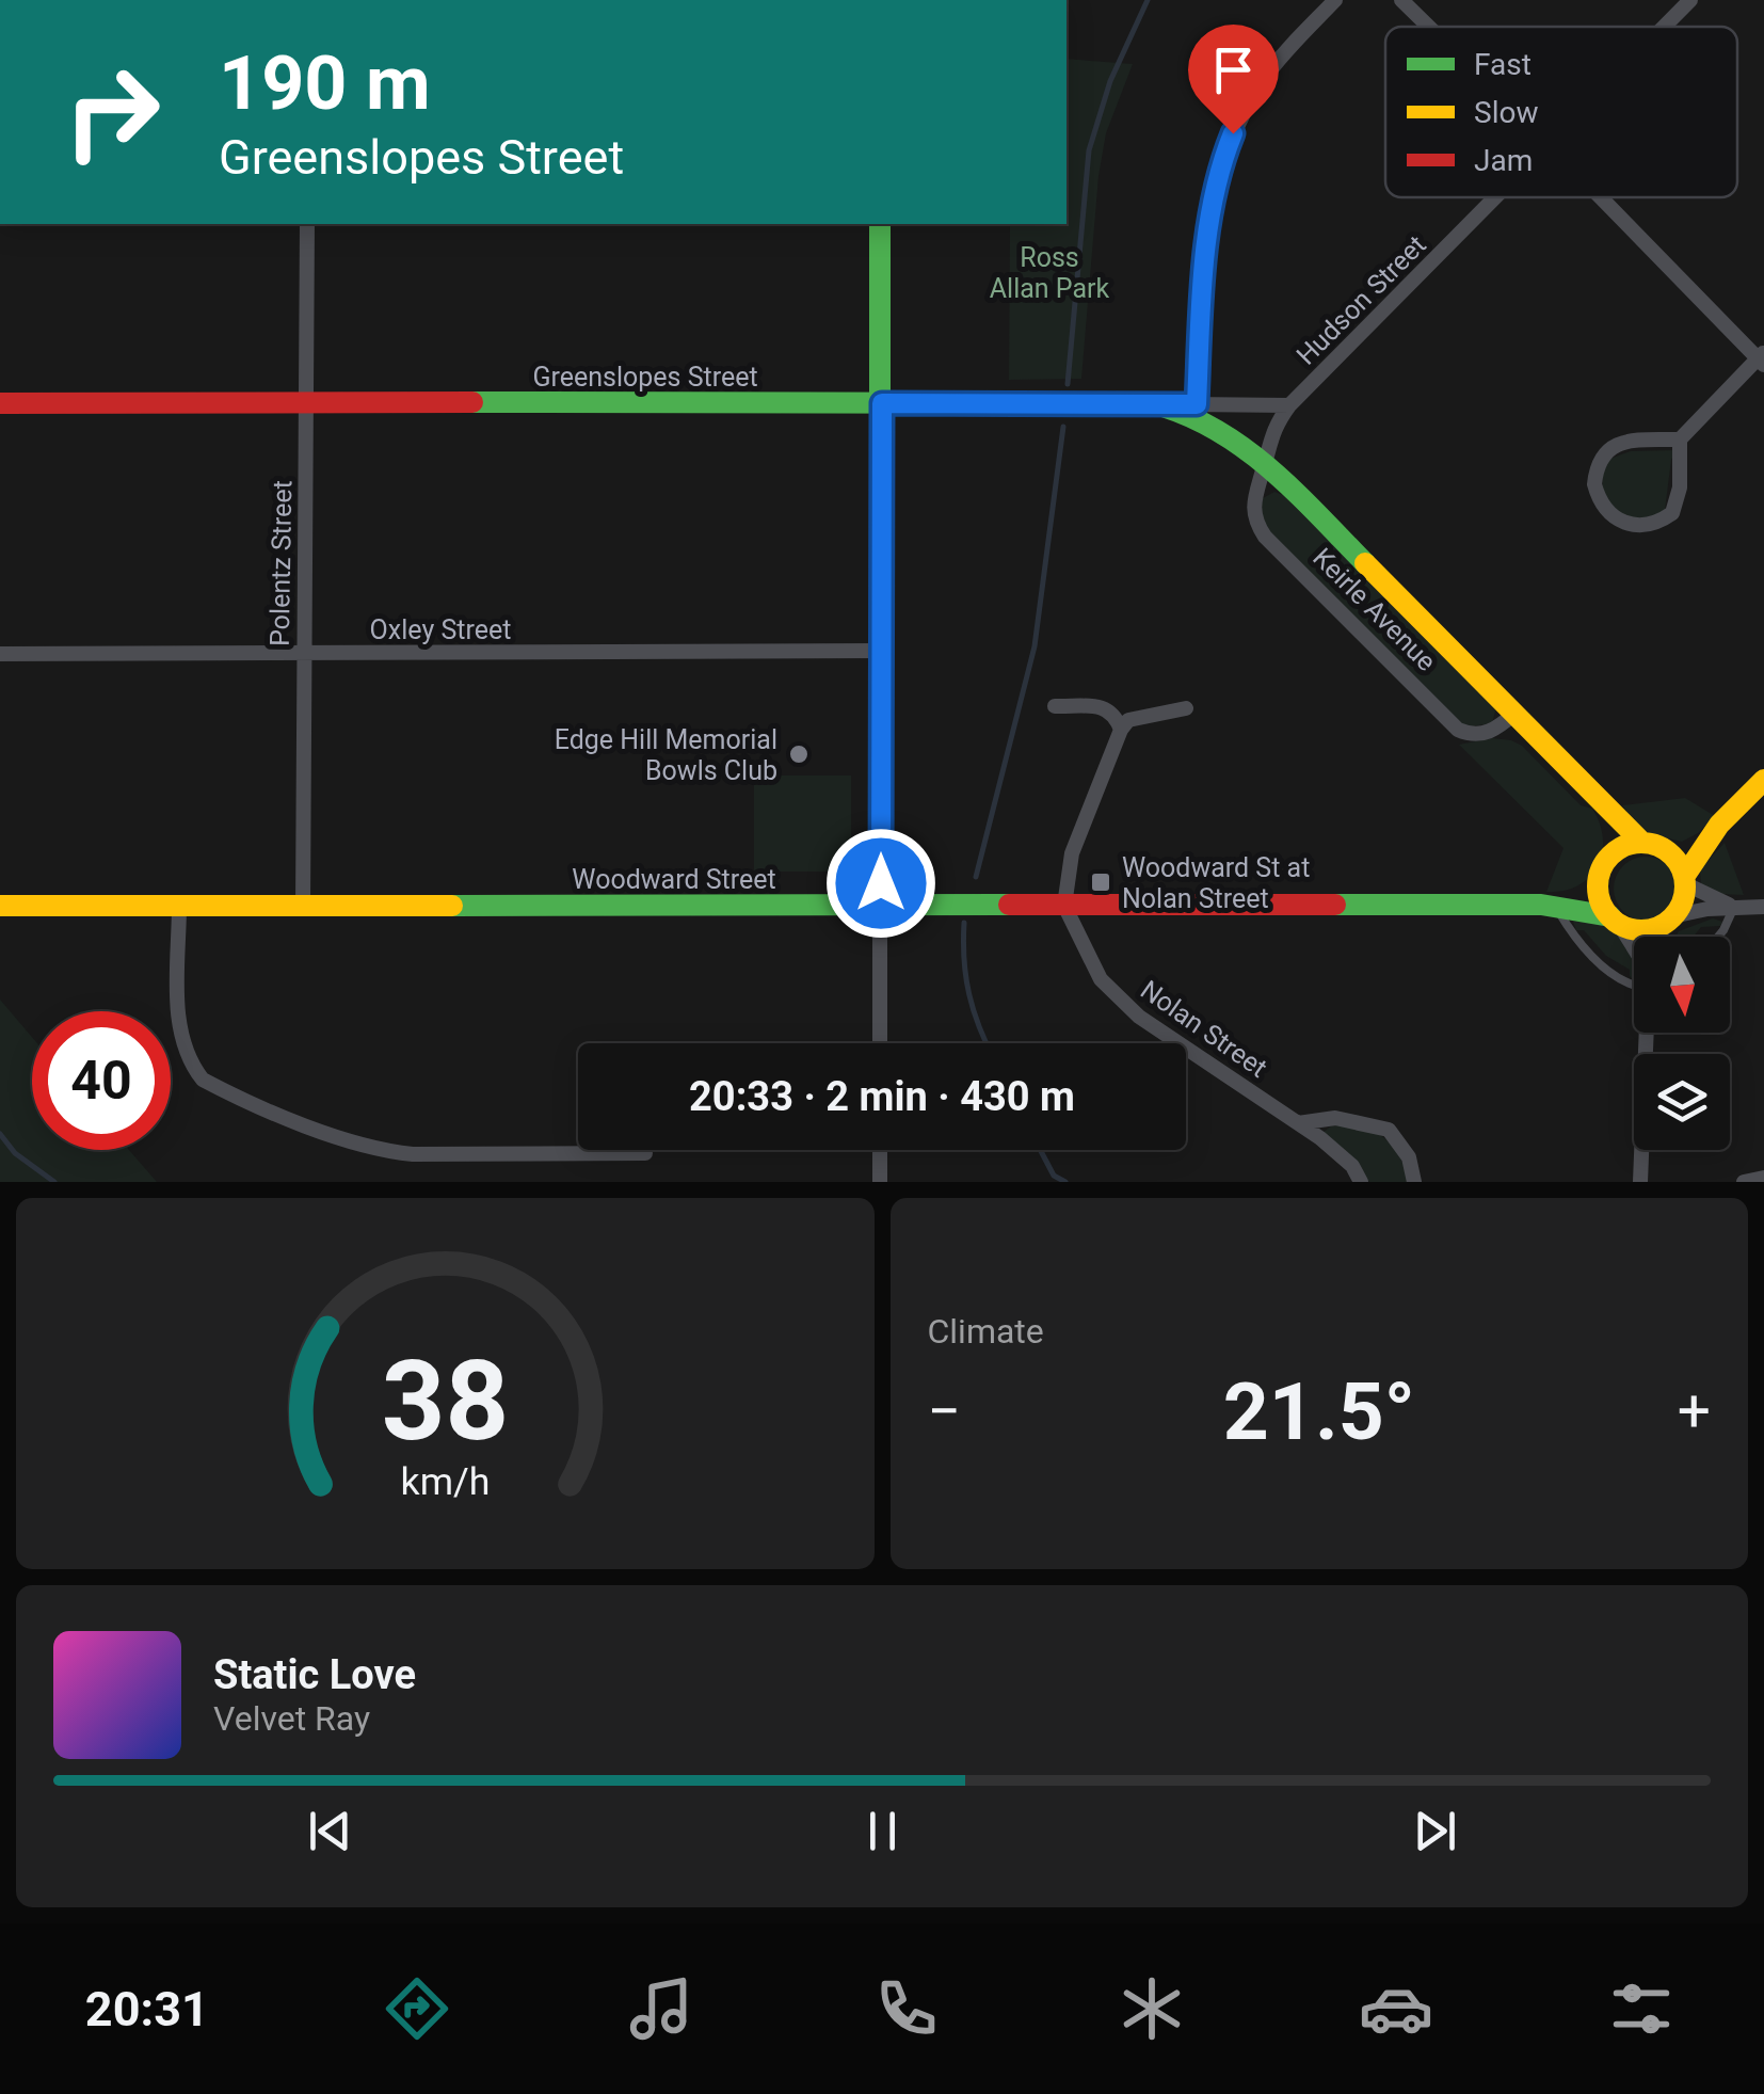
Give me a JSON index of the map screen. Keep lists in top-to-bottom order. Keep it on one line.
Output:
{"streets":{"street":["Hudson Street","Greenslopes Street","Polentz Street","Keirle Avenue","Oxley Street","Woodward Street","Nolan Street"]},"crossings":[["Hudson Street","Keirle Avenue"],["Greenslopes Street","Polentz Street"],["Greenslopes Street","Keirle Avenue"],["Polentz Street","Oxley Street"],["Polentz Street","Woodward Street"],["Keirle Avenue","Woodward Street"],["Woodward Street","Nolan Street"]],"parks":["Ross Allan Park"],"places":{"other":["Edge Hill Memorial Bowls Club"],"transit":["Woodward St at Nolan Street"]},"legend":["Fast","Slow","Jam"],"north":"bottom","page":{"turn":["190 m","Greenslopes Street"],"limit":"40","trip":"20:33 · 2 min · 430 m","tile":"Climate","heat":["−","21.5°","+"],"song":["Static Love","Velvet Ray"],"tabs":"20:31","gauge":["38","km/h"]}}
